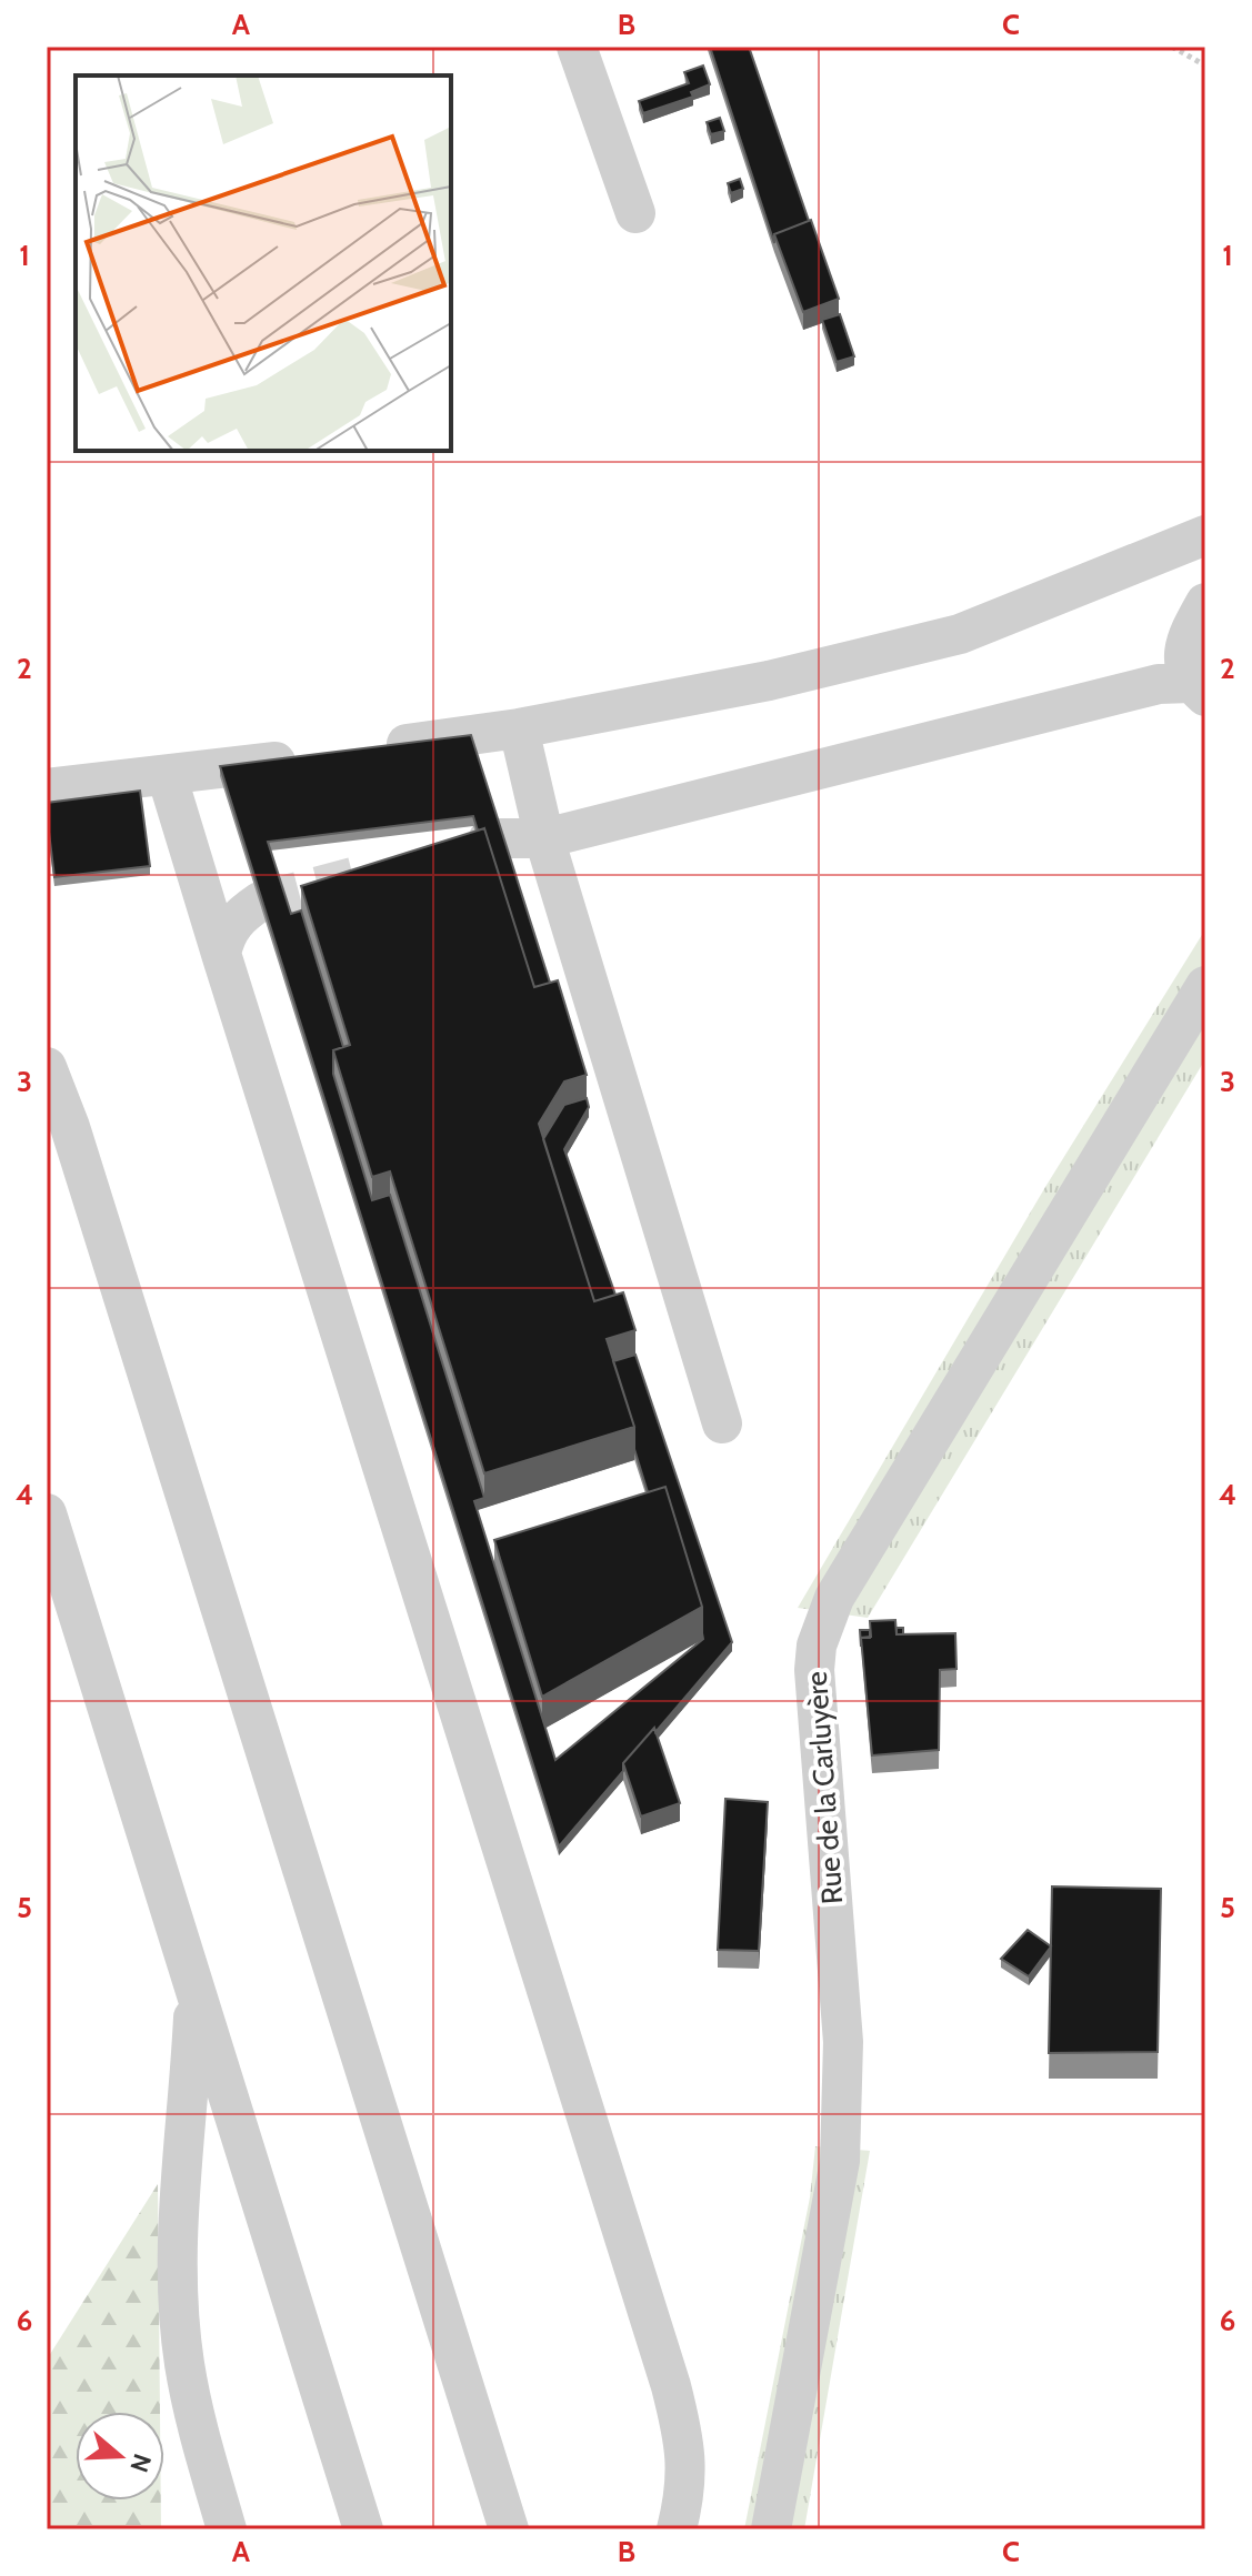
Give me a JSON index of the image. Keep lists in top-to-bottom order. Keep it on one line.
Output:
{"streets":{"street":["Rue de la Carluyère"]},"north":"right","grid":{"columns":["A","B","C"],"rows":["1","2","3","4","5","6"]}}
